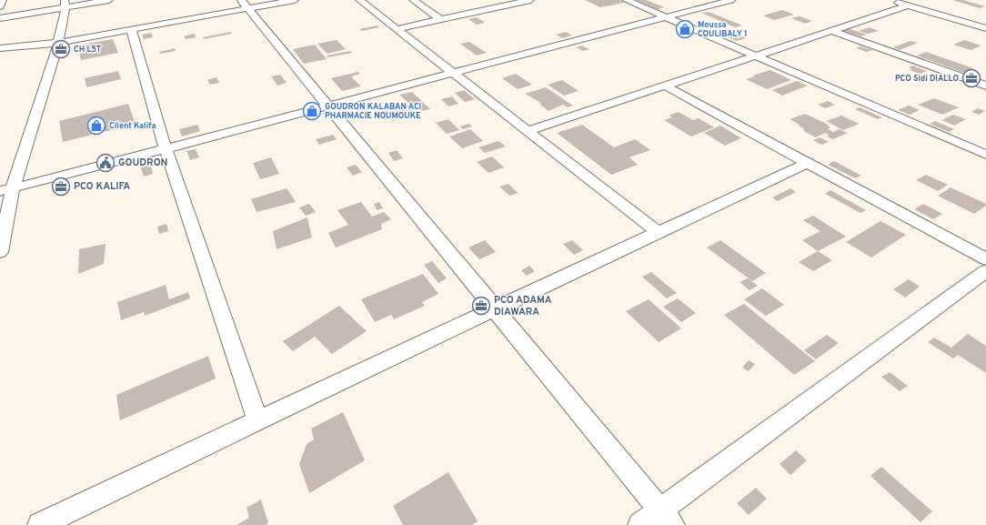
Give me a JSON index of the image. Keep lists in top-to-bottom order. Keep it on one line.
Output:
{"places":{"shop":["Moussa COULIBALY 1","GOUDRON KALABAN ACI PHARMACIE NOUMOUKE","Client Kalifa"],"office":["CH L5T","PCO Sidi DIALLO","PCO KALIFA","PCO ADAMA DIAWARA"],"public building":["GOUDRON"]}}
